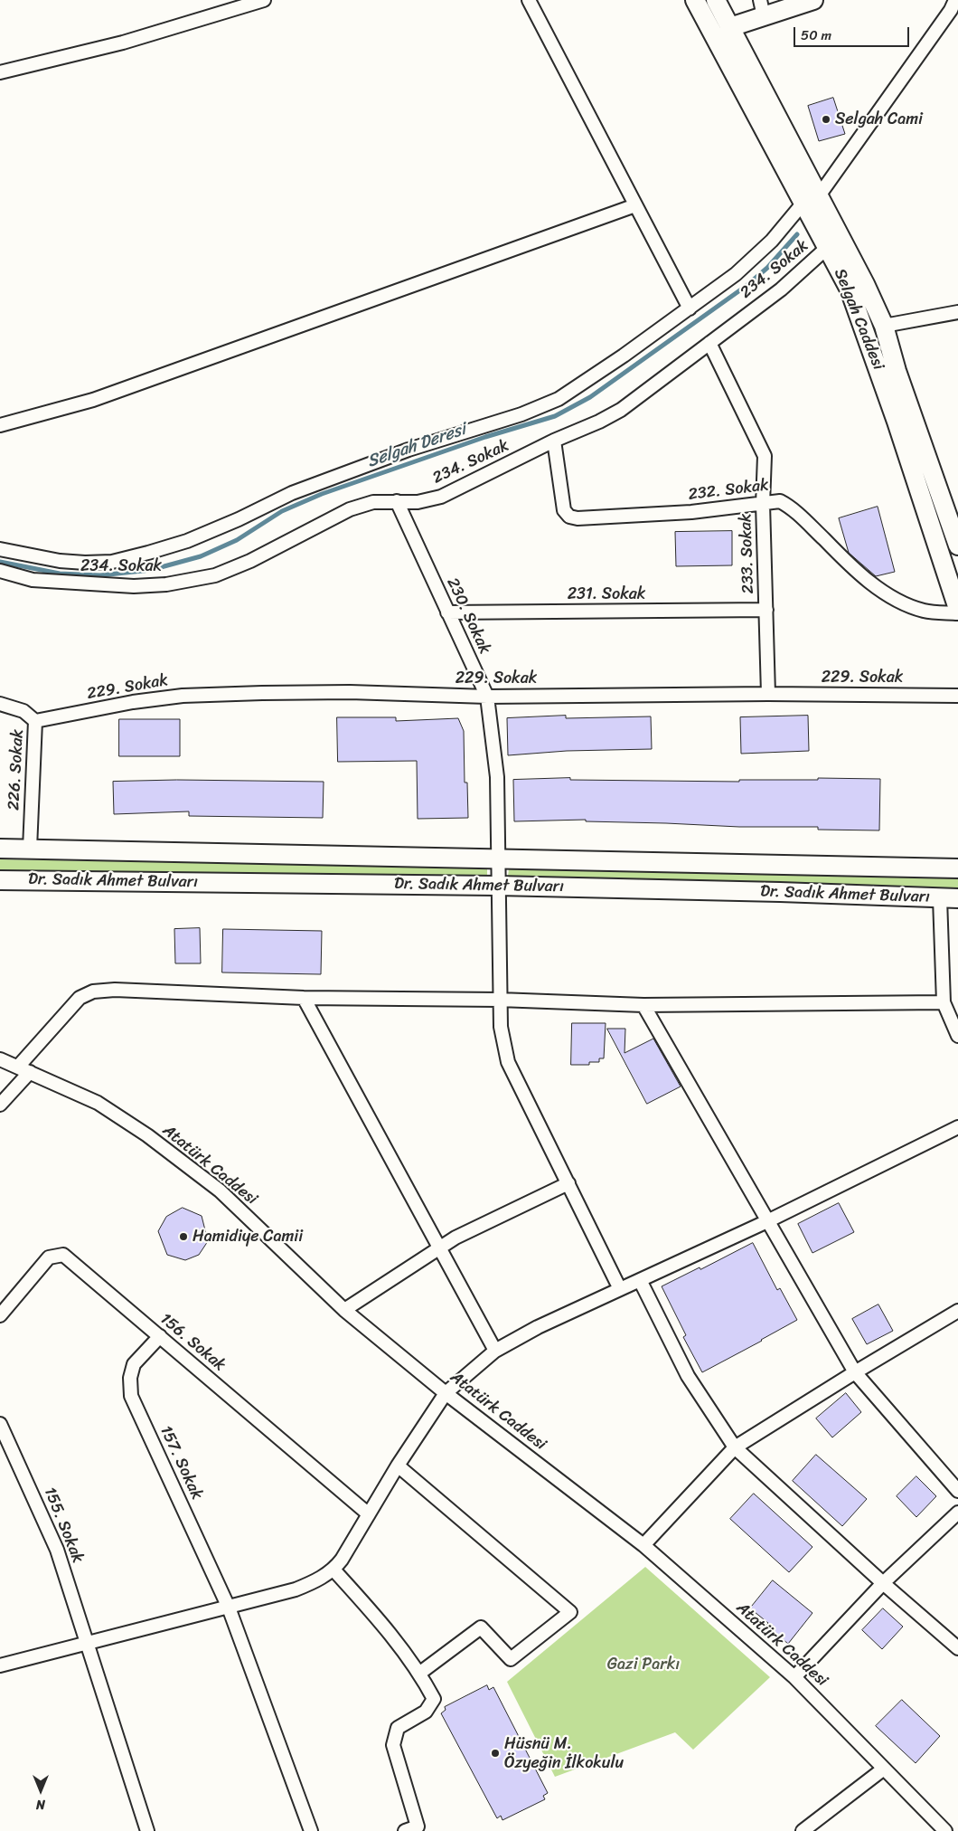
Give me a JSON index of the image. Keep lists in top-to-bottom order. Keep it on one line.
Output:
{"streets":{"main road":["Selgah Caddesi","Dr. Sadık Ahmet Bulvarı"],"street":["234. Sokak","232. Sokak","233. Sokak","231. Sokak","230. Sokak","229. Sokak","226. Sokak","Atatürk Caddesi","156. Sokak","157. Sokak","155. Sokak"]},"crossings":[["234. Sokak","Selgah Caddesi"],["234. Sokak","232. Sokak"],["234. Sokak","233. Sokak"],["234. Sokak","230. Sokak"],["232. Sokak","233. Sokak"],["233. Sokak","231. Sokak"],["233. Sokak","229. Sokak"],["231. Sokak","230. Sokak"],["230. Sokak","229. Sokak"],["230. Sokak","Dr. Sadık Ahmet Bulvarı"],["229. Sokak","226. Sokak"],["226. Sokak","Dr. Sadık Ahmet Bulvarı"],["156. Sokak","157. Sokak"]],"water":["Selgah Deresi"],"parks":["Gazi Parkı"],"places":["Selgah Cami","Hamidiye Camii","Hüsnü M. Özyeğin İlkokulu"],"scale_bar":"50 m","north":"bottom"}
